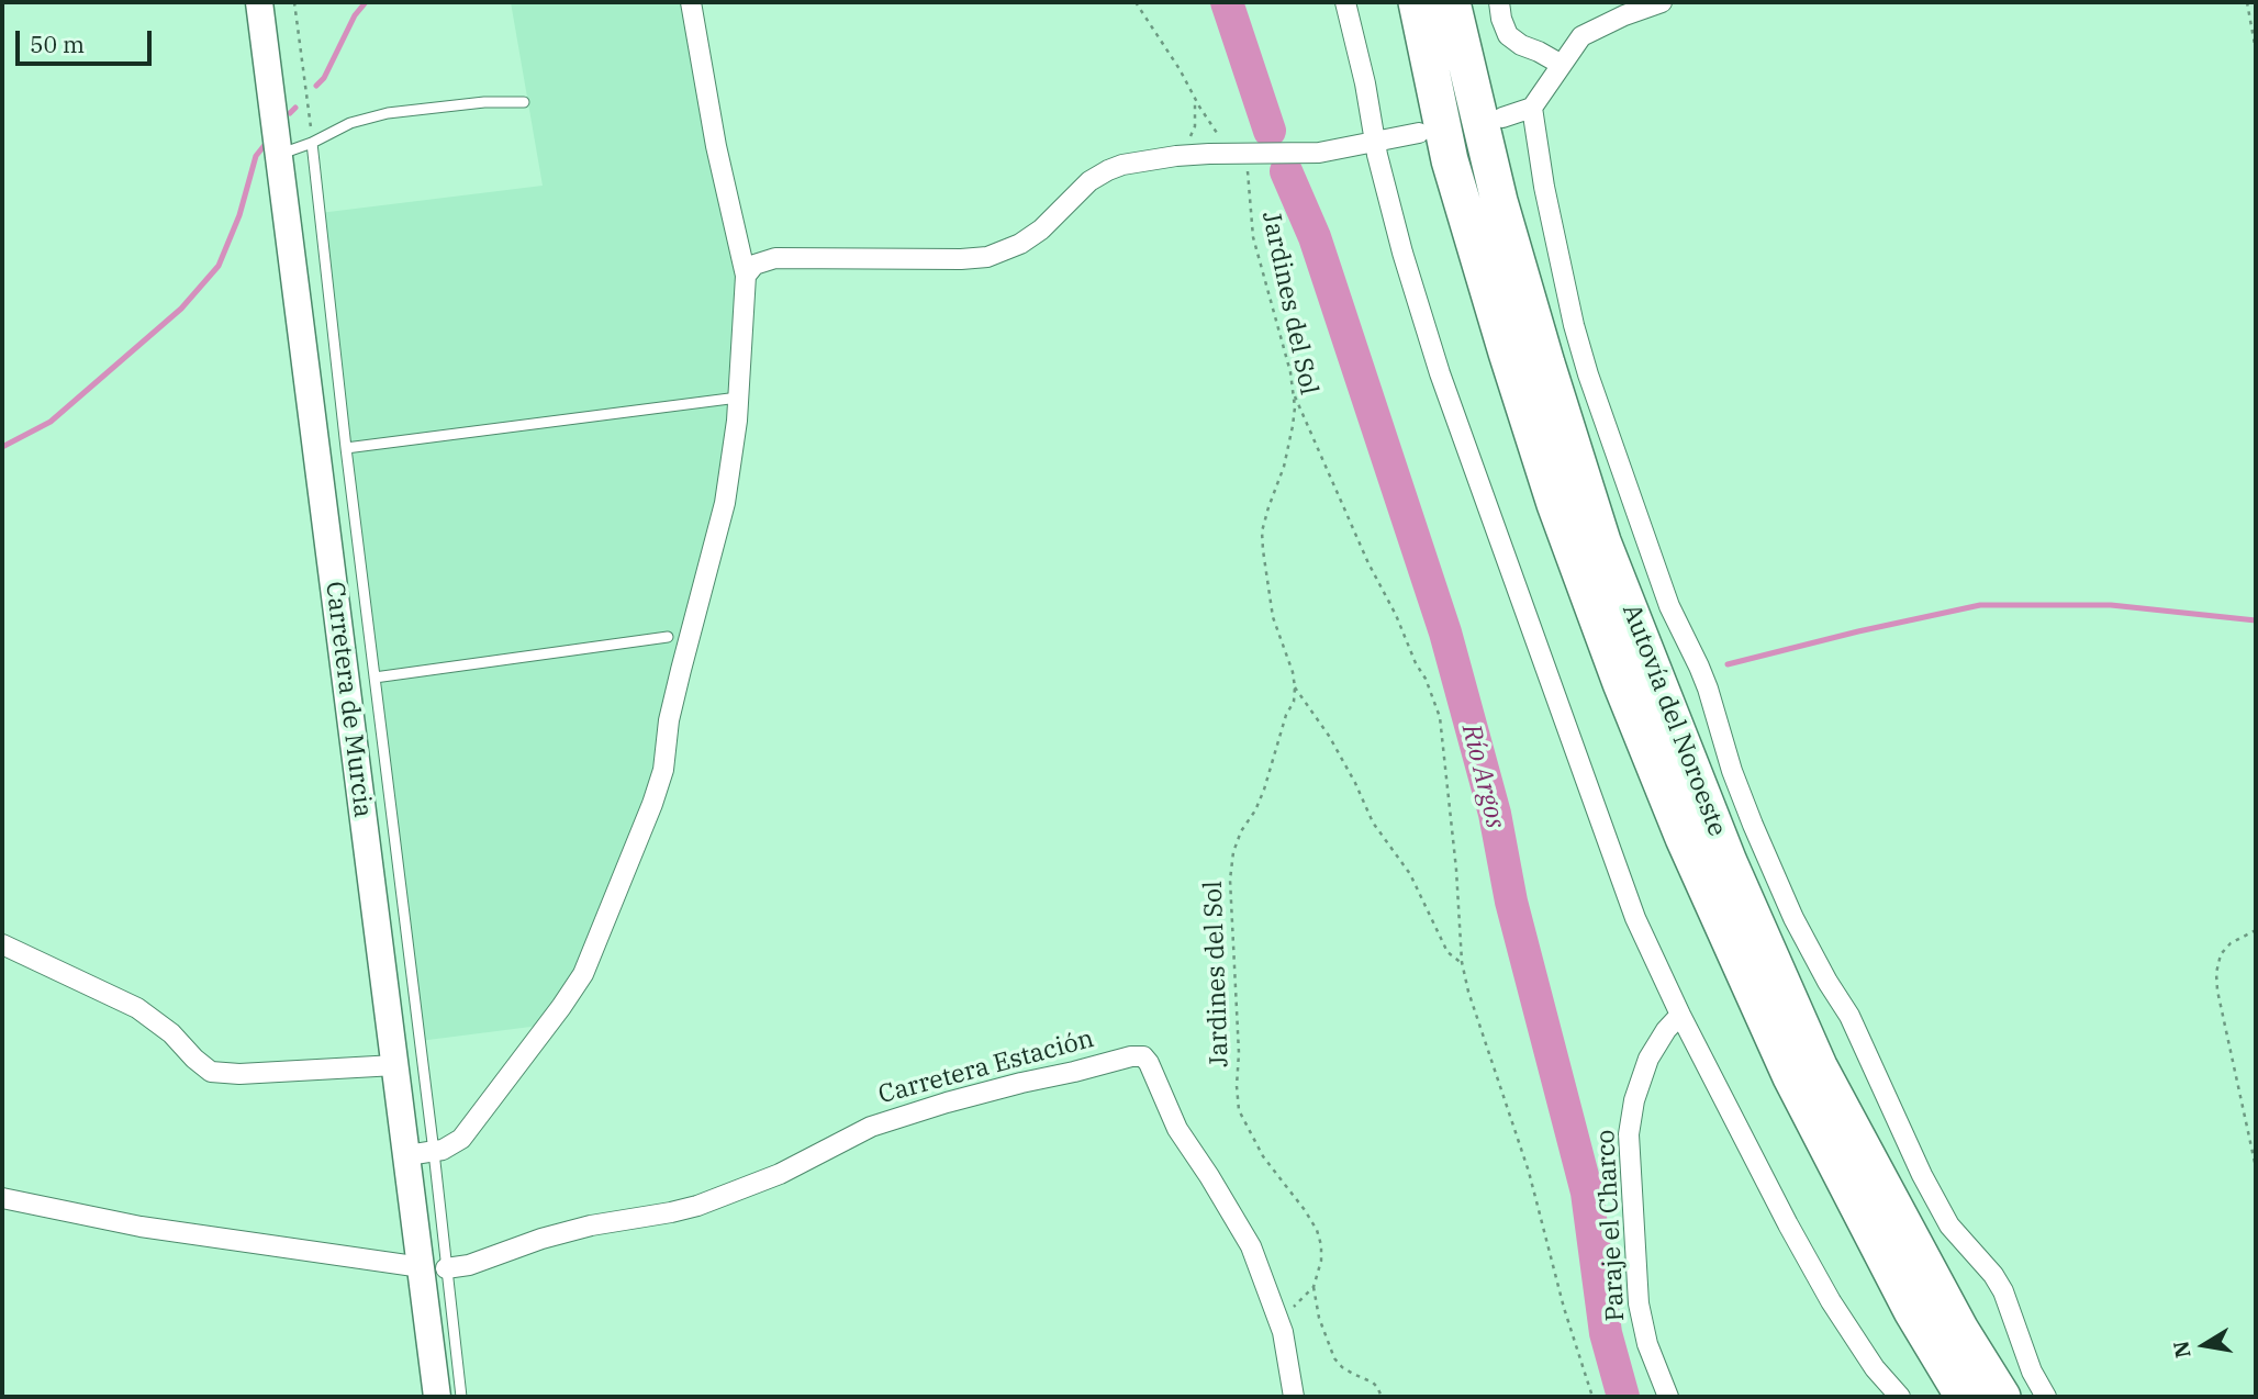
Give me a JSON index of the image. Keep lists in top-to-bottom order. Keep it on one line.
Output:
{"streets":{"highway":["Autovía del Noroeste"],"main road":["Carretera de Murcia"],"street":["Carretera Estación","Paraje el Charco"],"path":["Jardines del Sol"]},"crossings":[["Carretera de Murcia","Carretera Estación"]],"water":["Río Argos"],"scale_bar":"50 m","north":"left"}
